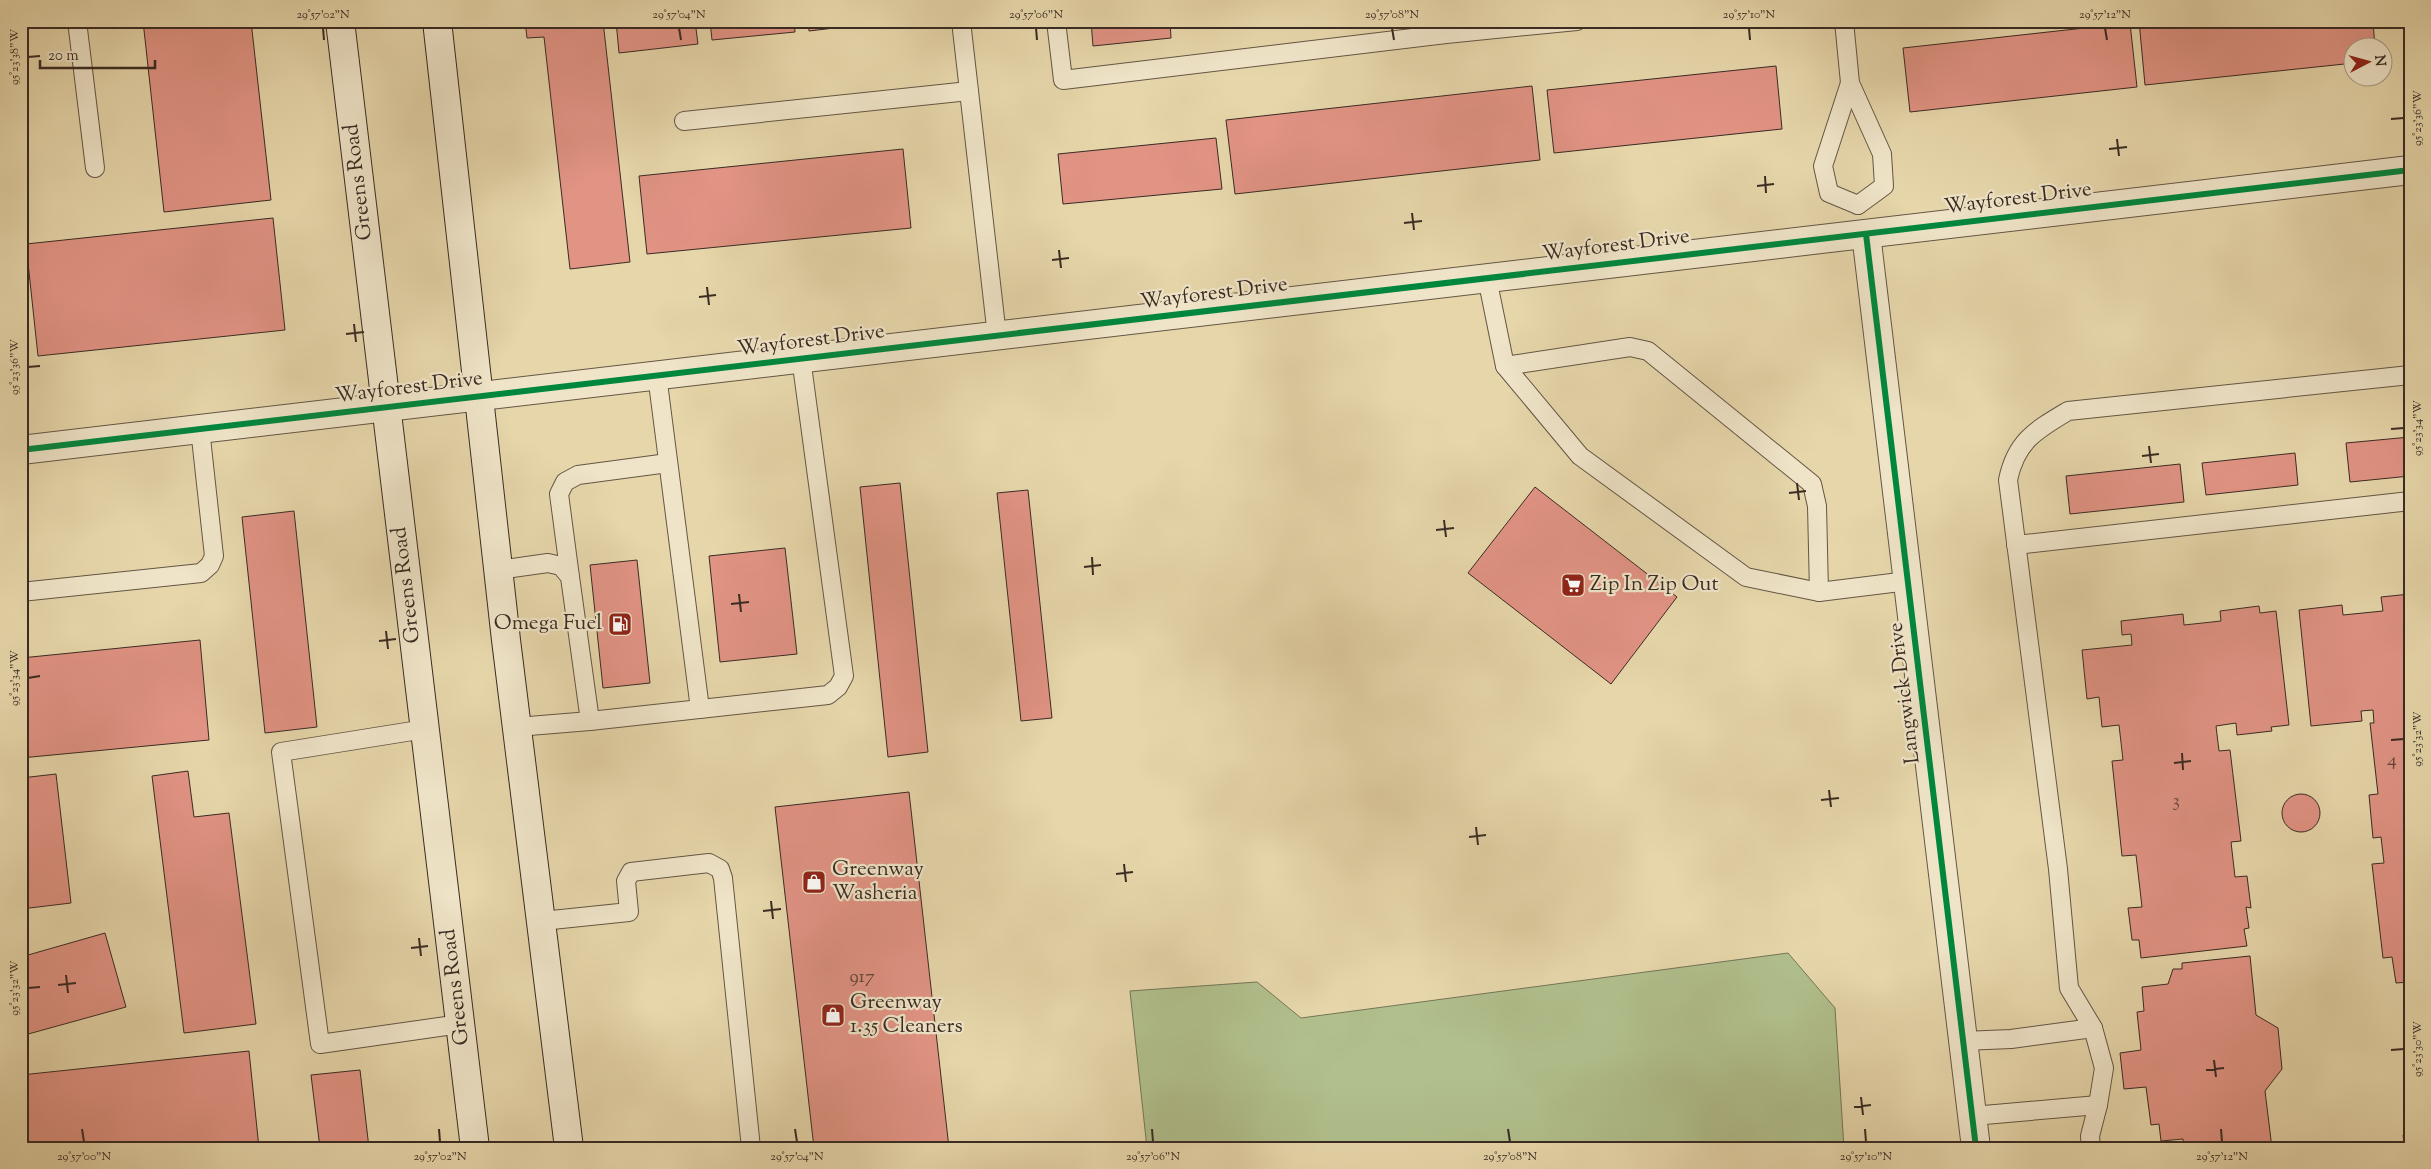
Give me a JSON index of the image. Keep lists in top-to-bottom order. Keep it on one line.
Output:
{"streets":{"street":["Greens Road","Wayforest Drive","Langwick Drive"]},"crossings":[["Greens Road","Wayforest Drive"],["Wayforest Drive","Langwick Drive"]],"places":{"supermarket":["Zip In Zip Out"],"fuel station":["Omega Fuel"],"shop":["Greenway Washeria","Greenway 1.35 Cleaners"]},"house_numbers":["4","3","917"],"scale_bar":"20 m","north":"right","coordinates":["29°57'02\"N","29°57'04\"N","29°57'06\"N","29°57'08\"N","29°57'10\"N","29°57'12\"N","95°23'38\"W","95°23'36\"W","95°23'34\"W","95°23'32\"W","95°23'30\"W","29°57'00\"N"]}
